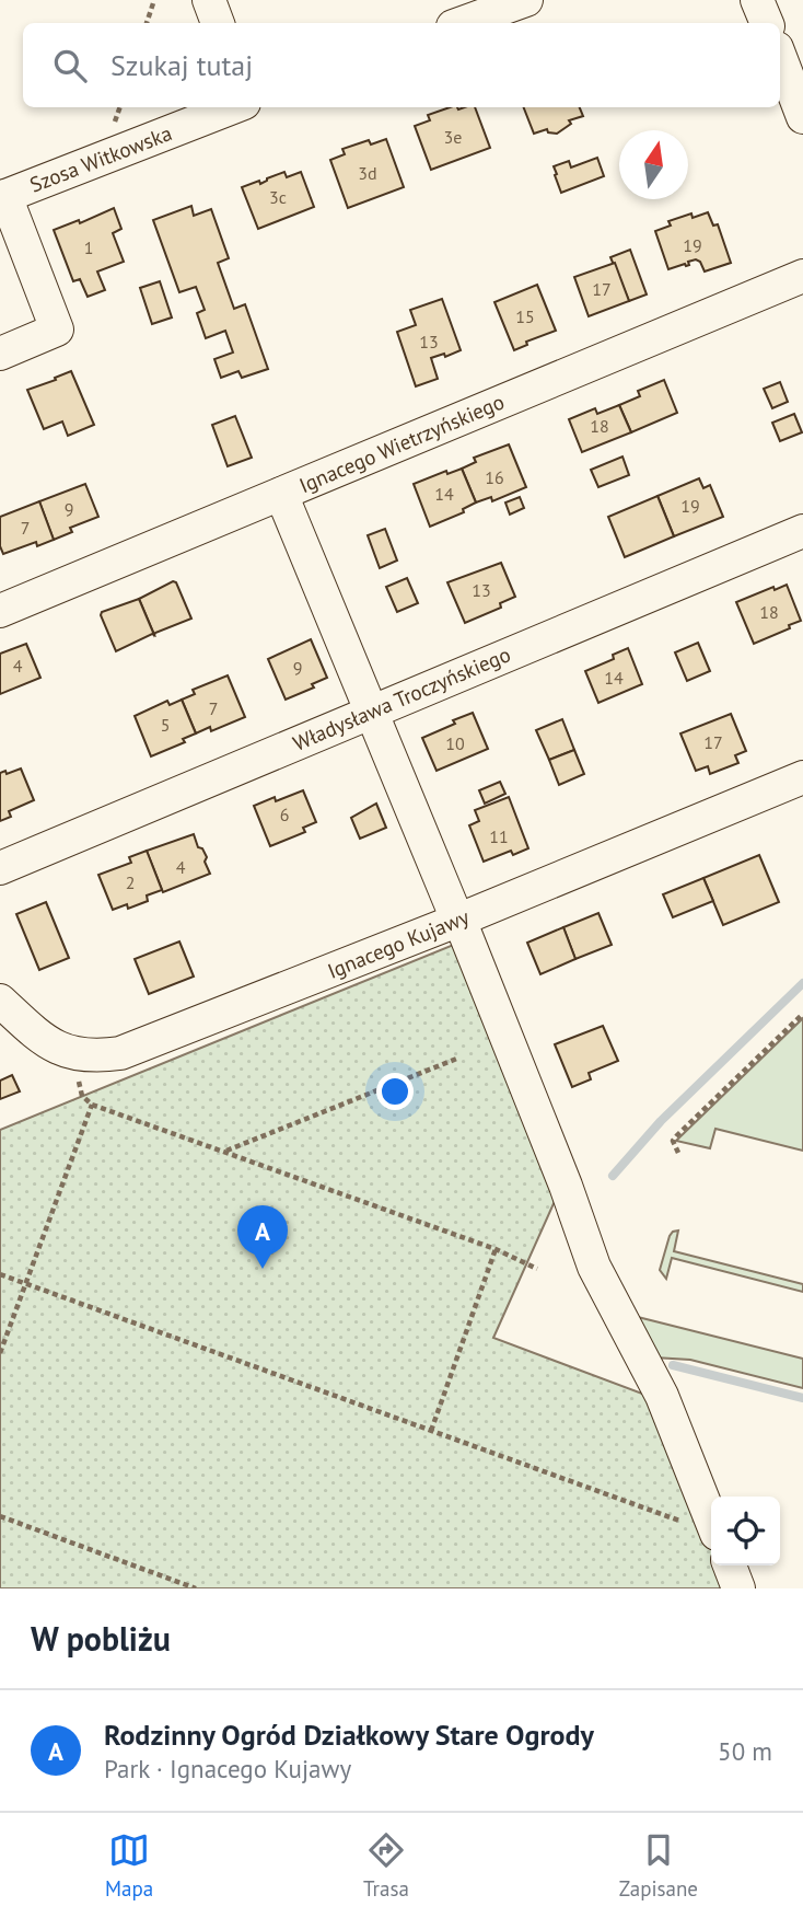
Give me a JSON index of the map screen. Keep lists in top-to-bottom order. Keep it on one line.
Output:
{"streets":{"street":["Szosa Witkowska","Ignacego Wietrzyńskiego","Władysława Troczyńskiego","Ignacego Kujawy"]},"house_numbers":["3e","3d","3c","19","1","17","15","13","18","16","14","19","9","7","13","18","4","9","14","7","5","17","10","6","11","4","2"],"north":"top","page":{"search":"Szukaj tutaj","pins":"A","heading":"W pobliżu","list":[{"mark":"A","name":"Rodzinny Ogród Działkowy Stare Ogrody","note":"Park · Ignacego Kujawy","value":"50 m"}],"nav":["Mapa","Trasa","Zapisane"]}}
